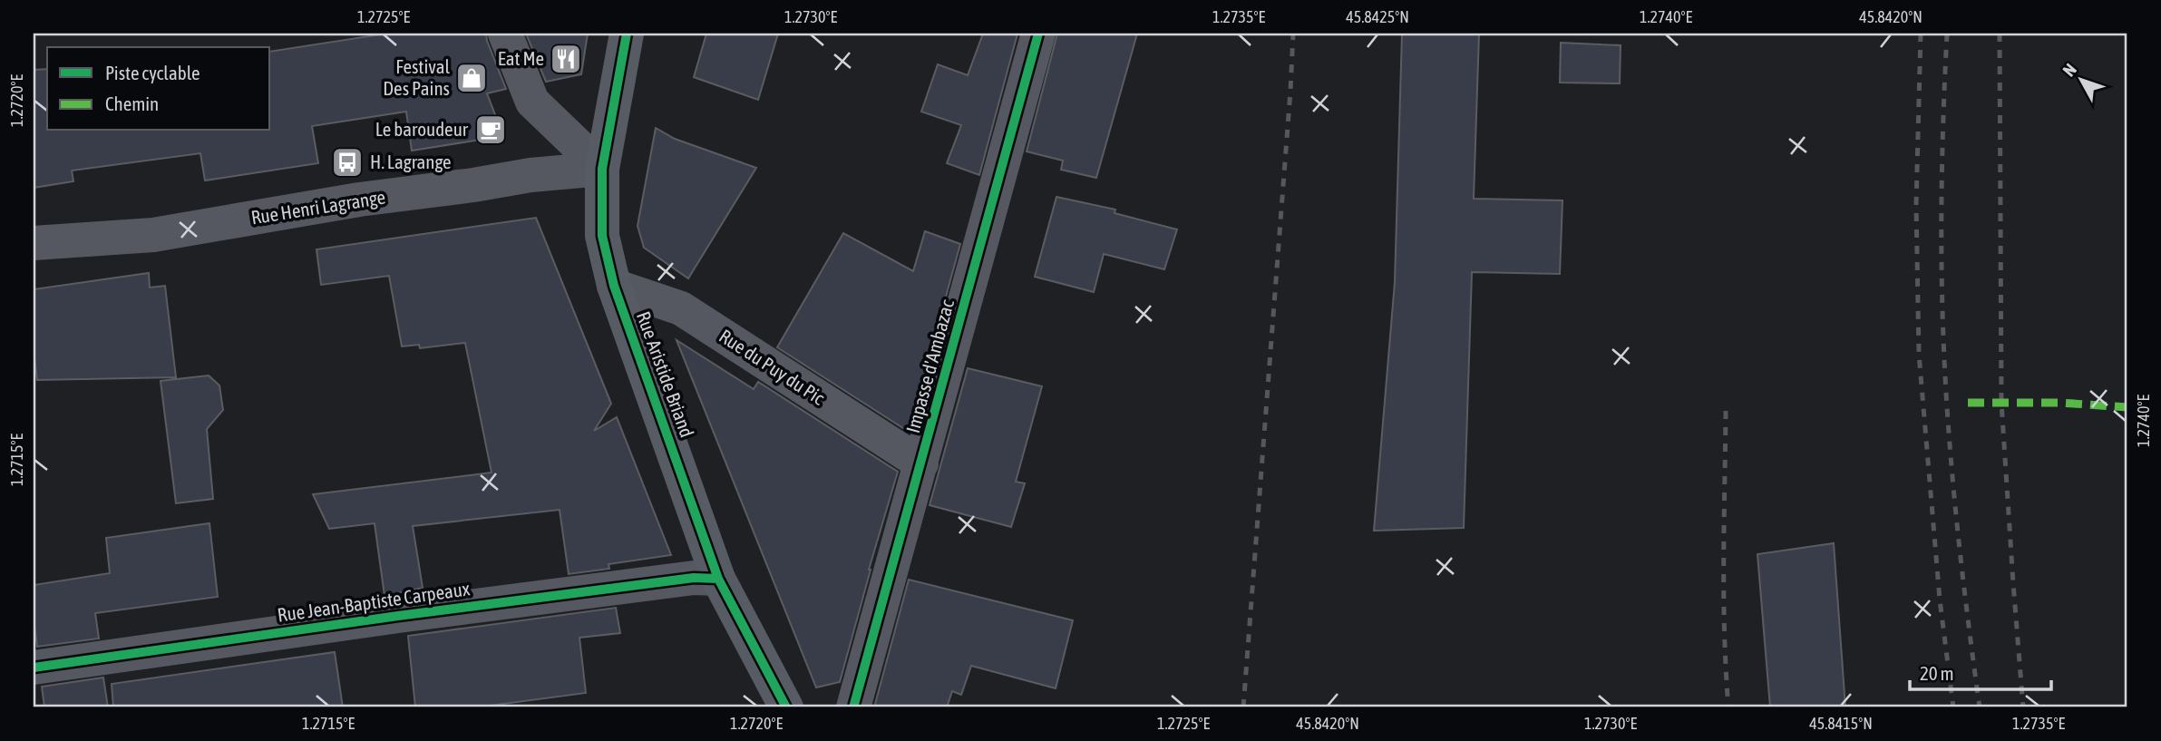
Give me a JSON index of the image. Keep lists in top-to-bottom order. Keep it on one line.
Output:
{"streets":{"street":["Rue Henri Lagrange","Impasse d'Ambazac","Rue du Puy du Pic","Rue Aristide Briand","Rue Jean-Baptiste Carpeaux"]},"crossings":[["Rue Henri Lagrange","Rue Aristide Briand"],["Impasse d'Ambazac","Rue du Puy du Pic"],["Rue du Puy du Pic","Rue Aristide Briand"],["Rue Aristide Briand","Rue Jean-Baptiste Carpeaux"]],"places":{"restaurant":["Eat Me"],"shop":["Festival Des Pains"],"cafe":["Le baroudeur"],"bus stop":["H. Lagrange"]},"legend":["Piste cyclable","Chemin"],"scale_bar":"20 m","north":"top left","coordinates":["1.2725°E","1.2730°E","1.2735°E","45.8425°N","1.2740°E","45.8420°N","1.2720°E","1.2715°E","45.8415°N"]}
